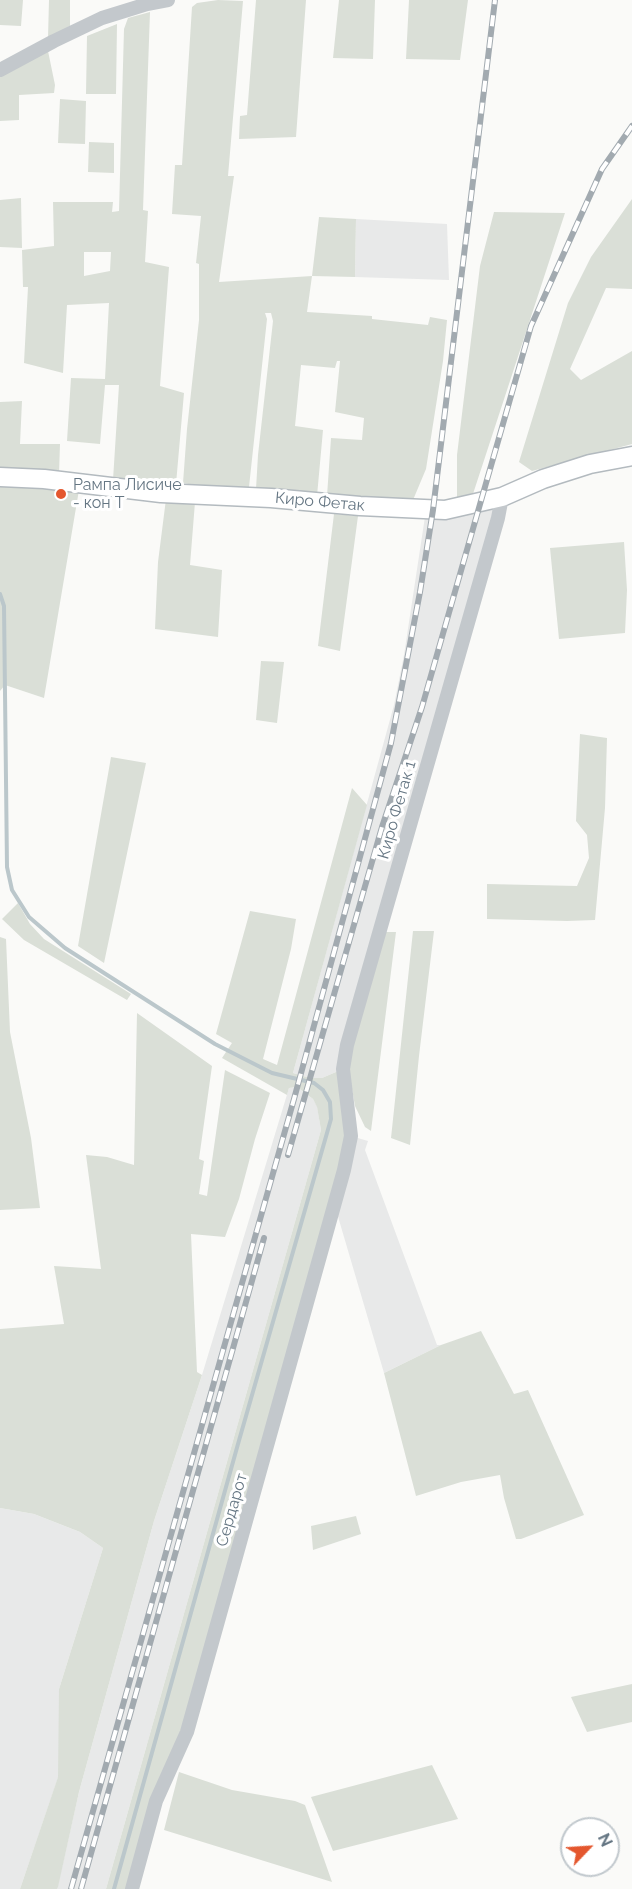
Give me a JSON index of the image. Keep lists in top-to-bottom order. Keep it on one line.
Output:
{"streets":{"main road":["Киро Фетак"],"street":["Киро Фетак 1","Сердарот"]},"crossings":[["Киро Фетак","Киро Фетак 1"],["Киро Фетак 1","Сердарот"]],"places":["Рампа Лисиче - кон Т"],"north":"top right"}
